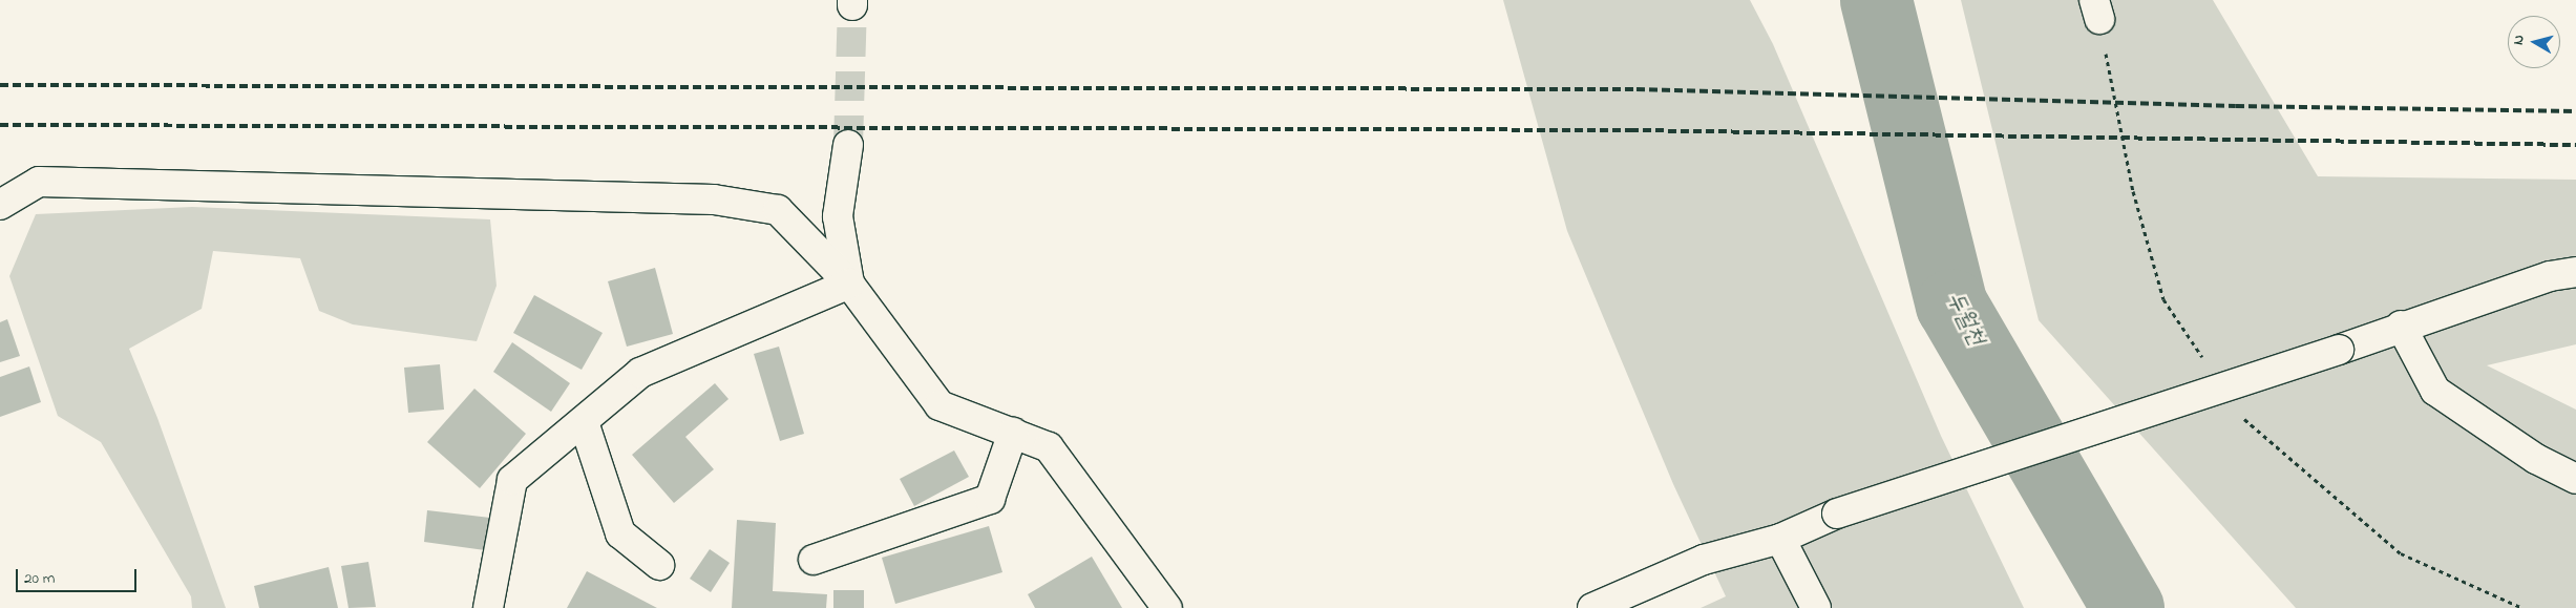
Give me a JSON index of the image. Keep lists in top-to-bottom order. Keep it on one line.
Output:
{"water":["두월천"],"scale_bar":"20 m","north":"left"}
